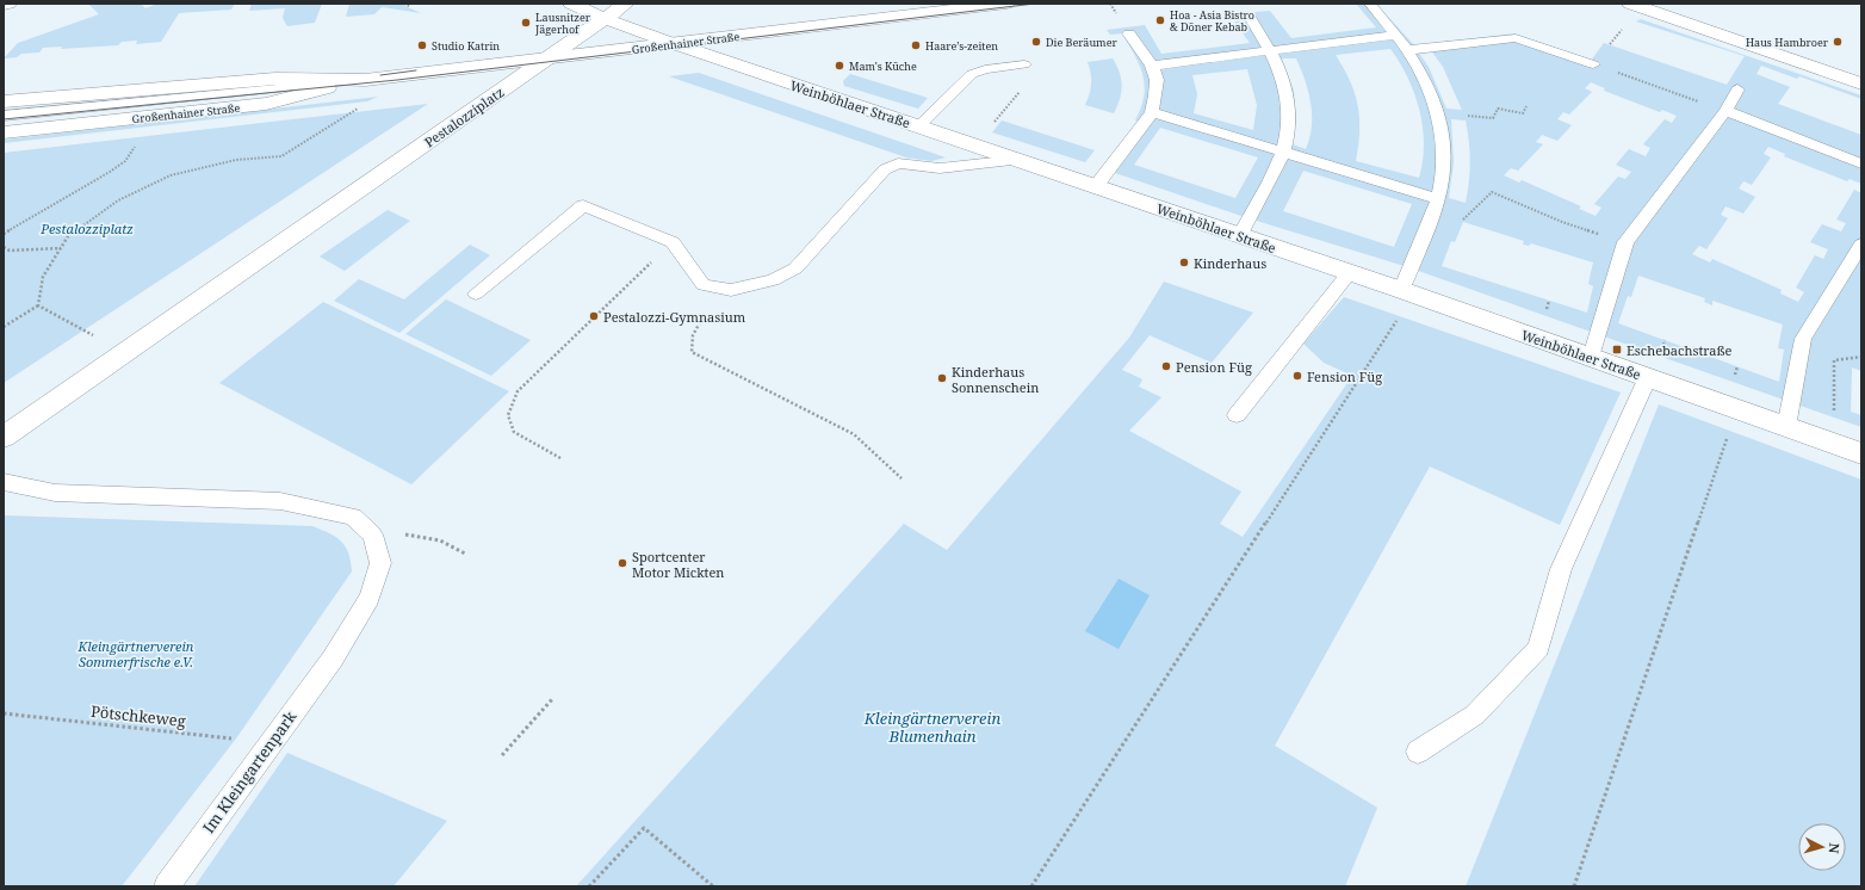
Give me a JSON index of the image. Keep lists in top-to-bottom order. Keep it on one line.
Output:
{"streets":{"street":["Großenhainer Straße","Weinböhlaer Straße","Pestalozziplatz"],"lane":["Im Kleingartenpark"],"path":["Pötschkeweg"]},"crossings":[["Großenhainer Straße","Weinböhlaer Straße"],["Großenhainer Straße","Pestalozziplatz"],["Weinböhlaer Straße","Pestalozziplatz"],["Pötschkeweg","Im Kleingartenpark"]],"parks":["Pestalozziplatz","Kleingärtnerverein Sommerfrische e.V.","Kleingärtnerverein Blumenhain"],"places":{"other":["Hoa - Asia Bistro & Döner Kebab","Lausnitzer Jägerhof","Die Beräumer","Haus Hambroer","Studio Katrin","Haare’s-zeiten","Mam's Küche","Kinderhaus","Pestalozzi-Gymnasium","Pension Füg","Fension Füg","Kinderhaus Sonnenschein","Sportcenter Motor Mickten"],"transit":["Eschebachstraße"]},"north":"right"}
